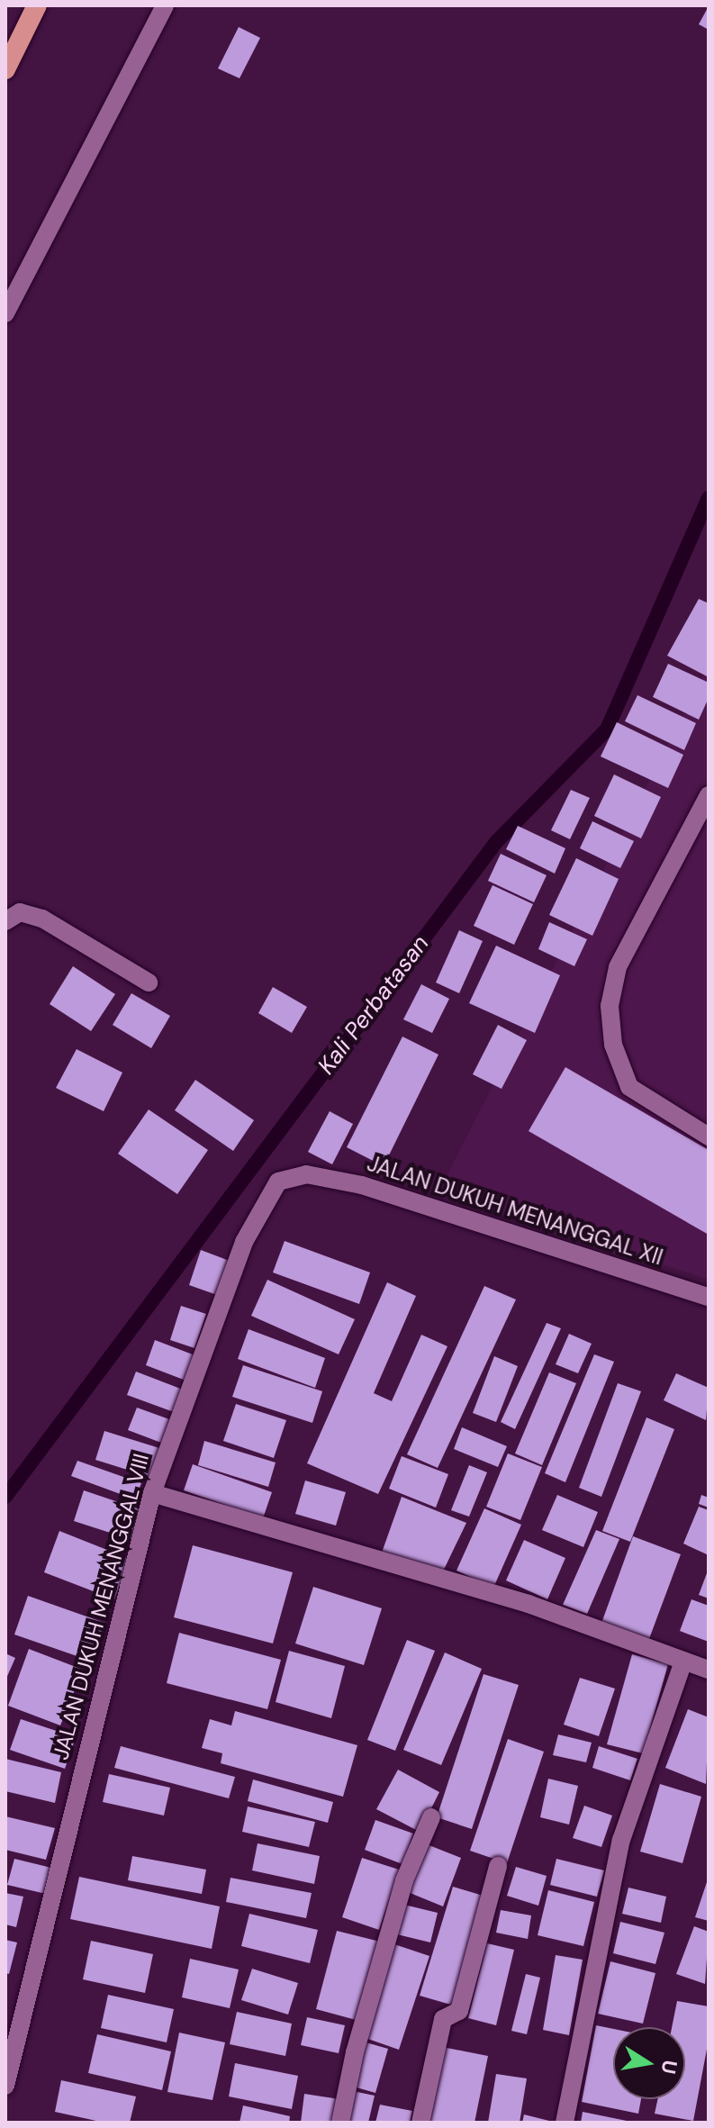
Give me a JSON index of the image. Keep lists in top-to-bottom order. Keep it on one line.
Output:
{"streets":{"street":["JALAN DUKUH MENANGGAL XII","JALAN DUKUH MENANGGAL VIII"]},"crossings":[["JALAN DUKUH MENANGGAL XII","JALAN DUKUH MENANGGAL VIII"]],"water":["Kali Perbatasan"],"north":"right"}
